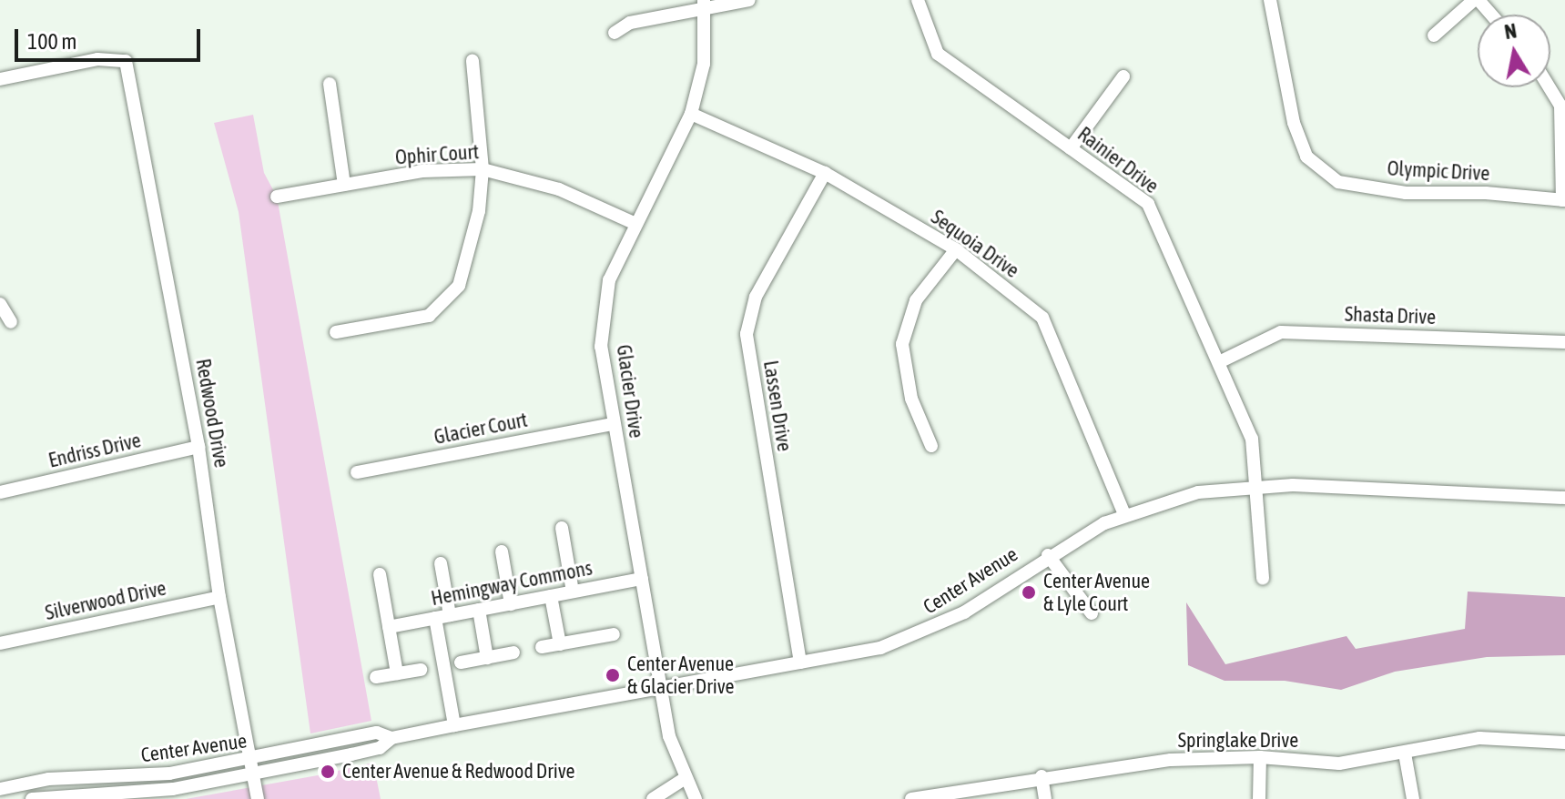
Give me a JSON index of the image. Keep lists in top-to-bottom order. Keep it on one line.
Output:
{"streets":{"street":["Ophir Court","Rainier Drive","Olympic Drive","Sequoia Drive","Shasta Drive","Glacier Drive","Lassen Drive","Redwood Drive","Glacier Court","Endriss Drive","Center Avenue","Hemingway Commons","Silverwood Drive","Springlake Drive"]},"crossings":[["Ophir Court","Glacier Drive"],["Rainier Drive","Shasta Drive"],["Rainier Drive","Center Avenue"],["Sequoia Drive","Glacier Drive"],["Sequoia Drive","Lassen Drive"],["Sequoia Drive","Center Avenue"],["Glacier Drive","Glacier Court"],["Glacier Drive","Center Avenue"],["Glacier Drive","Hemingway Commons"],["Lassen Drive","Center Avenue"],["Redwood Drive","Endriss Drive"],["Redwood Drive","Center Avenue"],["Redwood Drive","Silverwood Drive"]],"places":["Center Avenue & Lyle Court","Center Avenue & Glacier Drive","Center Avenue & Redwood Drive"],"scale_bar":"100 m","north":"top"}
